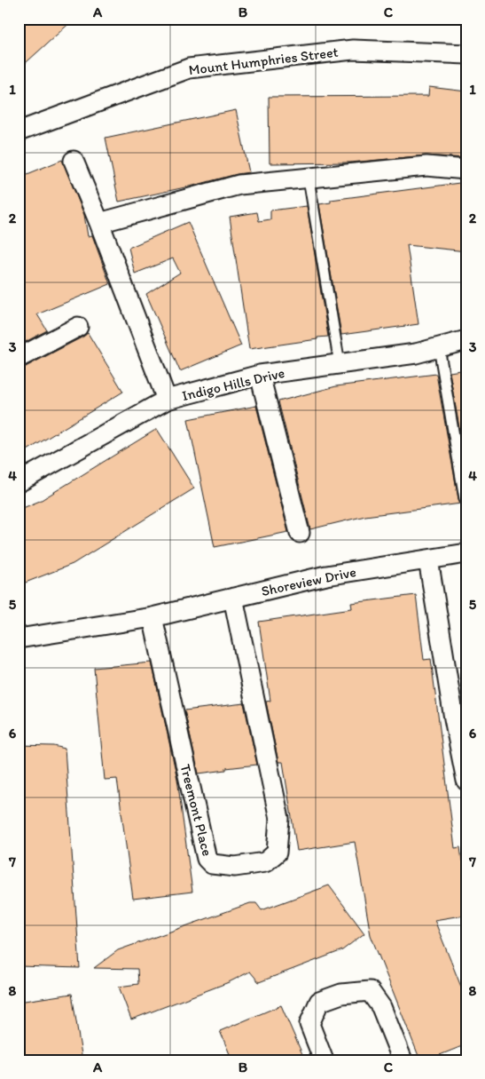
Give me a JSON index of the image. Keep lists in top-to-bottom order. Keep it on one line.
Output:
{"streets":{"street":["Mount Humphries Street","Indigo Hills Drive","Shoreview Drive","Treemont Place"]},"crossings":[["Shoreview Drive","Treemont Place"]],"grid":{"columns":["A","B","C"],"rows":["1","2","3","4","5","6","7","8"]}}
